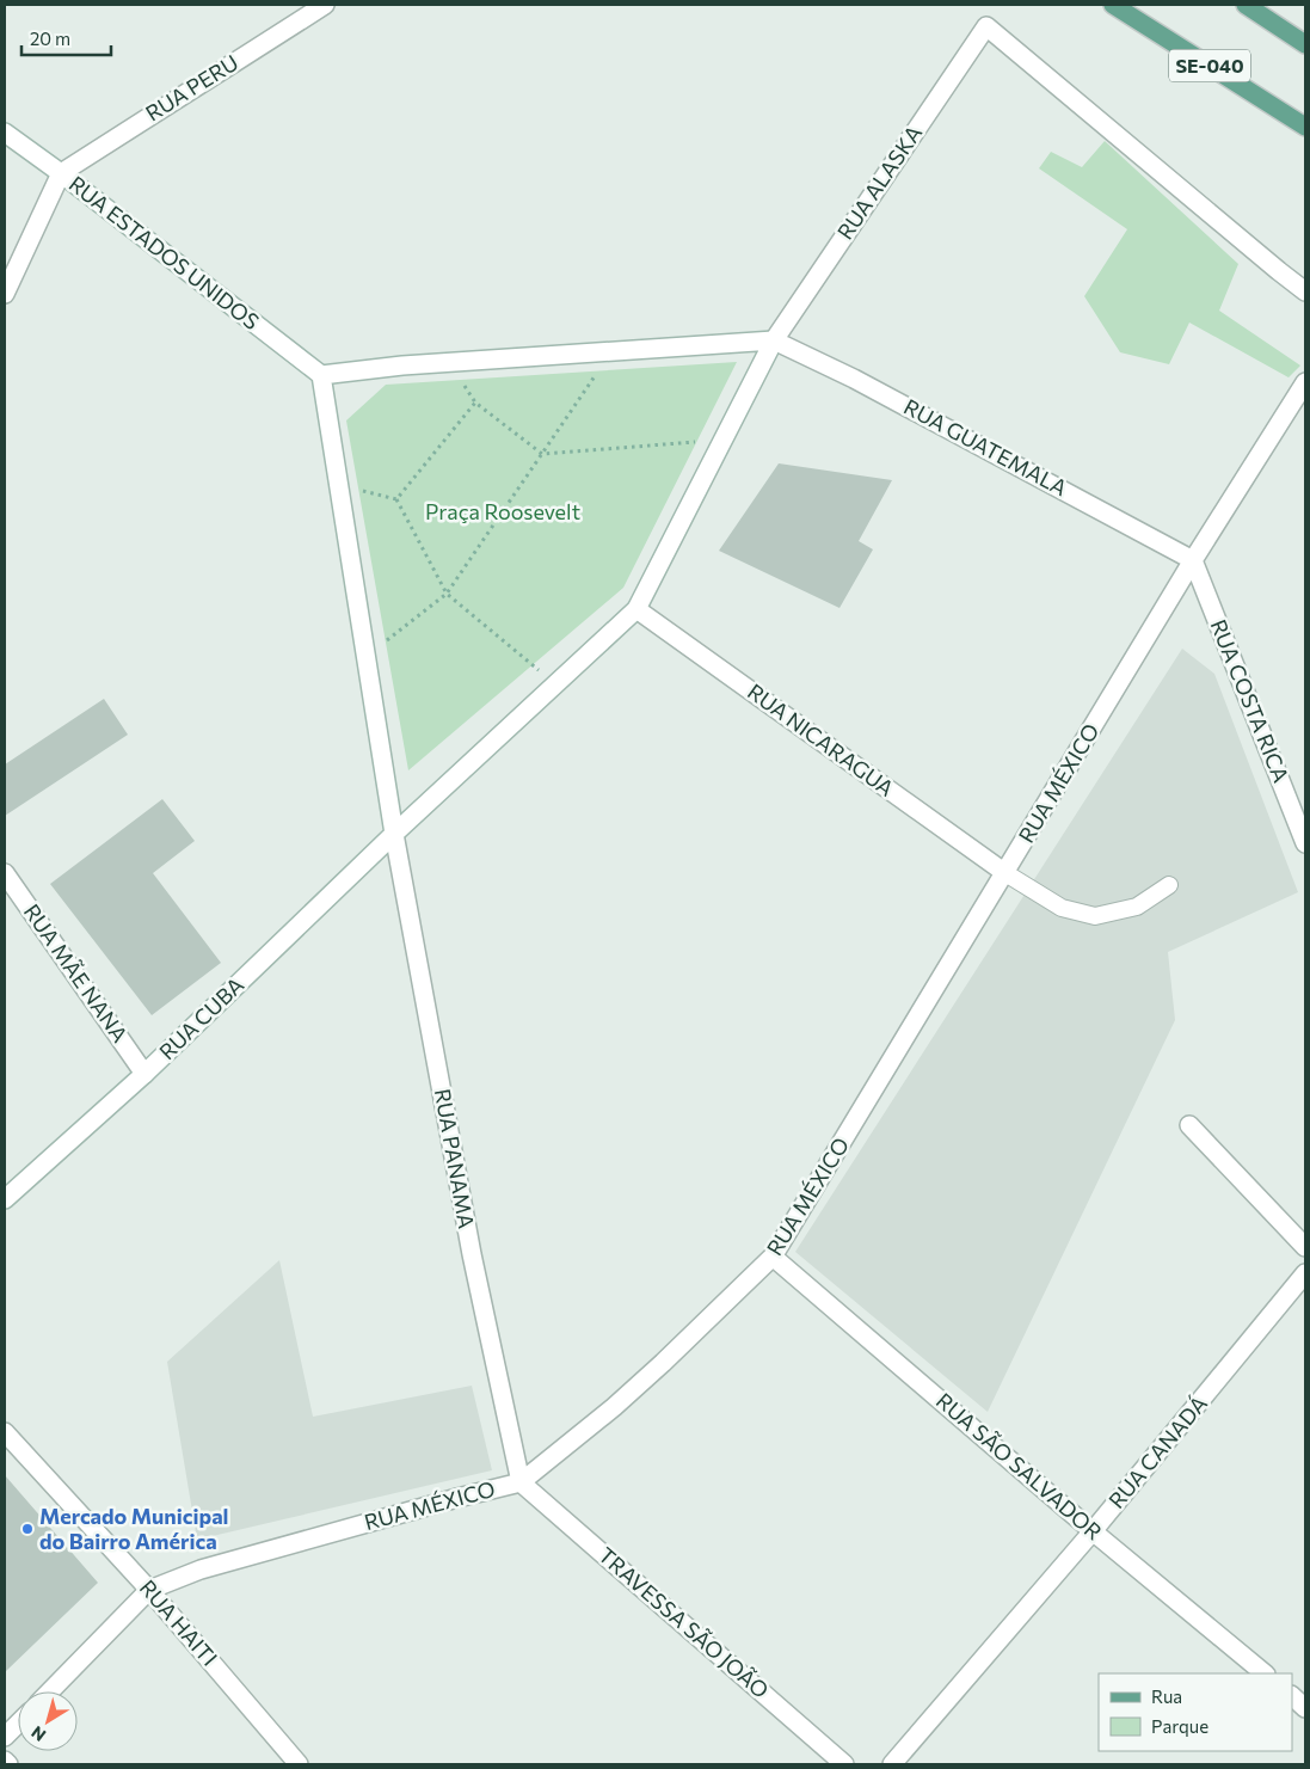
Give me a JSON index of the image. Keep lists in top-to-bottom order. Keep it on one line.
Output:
{"streets":{"main road":["SE-040"],"street":["RUA PERU","RUA ALASKA","RUA ESTADOS UNIDOS","RUA GUATEMALA","RUA COSTA RICA","RUA NICARAGUA","RUA MÉXICO","RUA MÃE NANA","RUA CUBA","RUA PANAMA","RUA CANADÁ","RUA SÃO SALVADOR","RUA HAITI","TRAVESSA SÃO JOÃO"]},"crossings":[["RUA PERU","RUA ESTADOS UNIDOS"],["RUA ALASKA","RUA GUATEMALA"],["RUA ALASKA","RUA NICARAGUA"],["RUA ALASKA","RUA CUBA"],["RUA ESTADOS UNIDOS","RUA PANAMA"],["RUA GUATEMALA","RUA COSTA RICA"],["RUA GUATEMALA","RUA MÉXICO"],["RUA COSTA RICA","RUA MÉXICO"],["RUA NICARAGUA","RUA MÉXICO"],["RUA NICARAGUA","RUA CUBA"],["RUA MÉXICO","RUA PANAMA"],["RUA MÉXICO","RUA SÃO SALVADOR"],["RUA MÉXICO","RUA HAITI"],["RUA MÉXICO","TRAVESSA SÃO JOÃO"],["RUA MÃE NANA","RUA CUBA"],["RUA CUBA","RUA PANAMA"],["RUA PANAMA","TRAVESSA SÃO JOÃO"],["RUA CANADÁ","RUA SÃO SALVADOR"]],"parks":["Praça Roosevelt"],"places":["Mercado Municipal do Bairro América"],"legend":["Rua","Parque"],"scale_bar":"20 m","north":"bottom left"}
